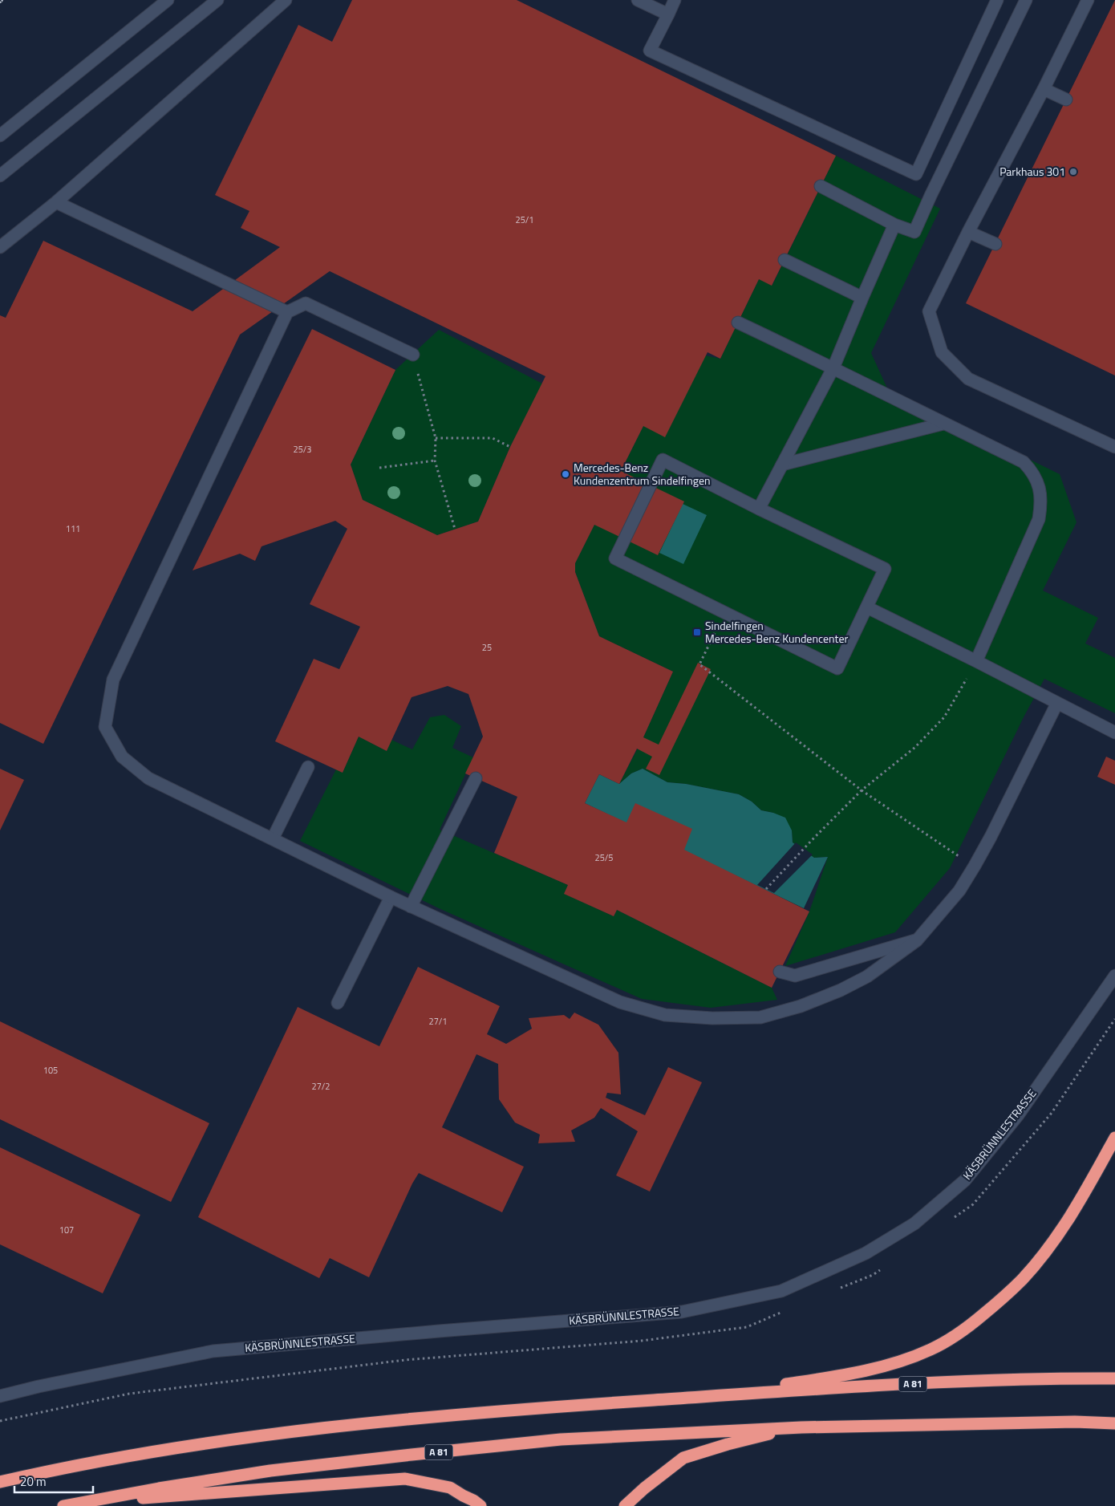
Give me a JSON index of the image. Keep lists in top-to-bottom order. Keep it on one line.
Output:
{"streets":{"highway":["A 81"],"street":["KÄSBRÜNNLESTRASSE"]},"places":{"other":["Parkhaus 301","Mercedes-Benz Kundenzentrum Sindelfingen"],"transit":["Sindelfingen Mercedes-Benz Kundencenter"]},"house_numbers":["25/1","25/3","111","25","25/5","27/1","105","27/2","107"],"scale_bar":"20 m"}
